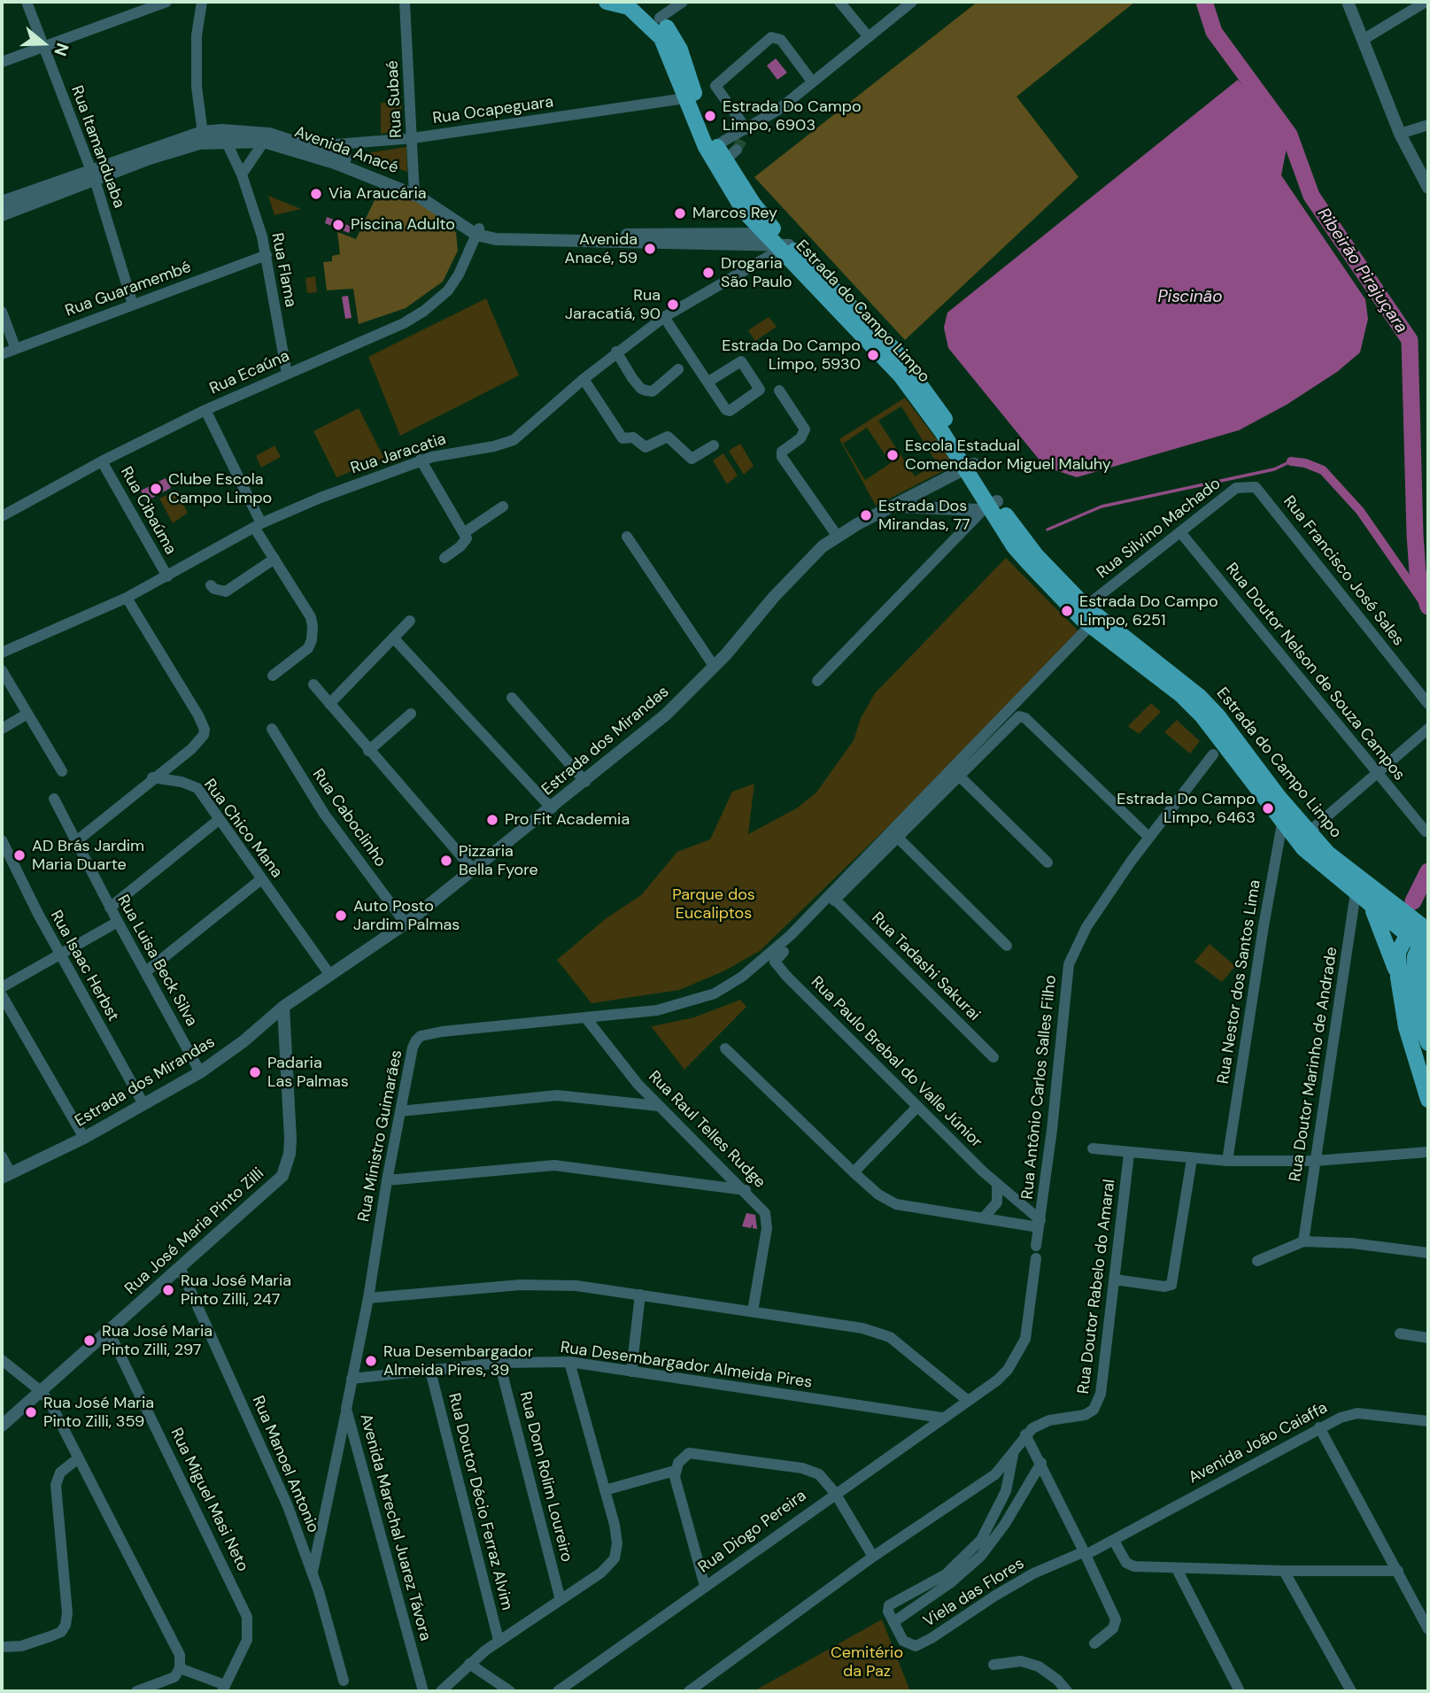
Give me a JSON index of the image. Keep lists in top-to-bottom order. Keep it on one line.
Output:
{"streets":{"main road":["Estrada do Campo Limpo"],"street":["Rua Subaé","Rua Ocapeguara","Rua Itamanduaba","Avenida Anacé","Rua Flama","Rua Guaramembé","Rua Ecaúna","Rua Jaracatia","Rua Cibaúma","Rua Silvino Machado","Rua Francisco José Sales","Rua Doutor Nelson de Souza Campos","Estrada dos Mirandas","Rua Caboclinho","Rua Chico Mana","Rua Luisa Beck Silva","Rua Isaac Herbst","Rua Tadashi Sakurai","Rua Nestor dos Santos Lima","Rua Paulo Brebal do Valle Júnior","Rua Doutor Marinho de Andrade","Rua Antônio Carlos Salles Filho","Rua Raul Telles Rudge","Rua Ministro Guimarães","Rua José Maria Pinto Zilli","Rua Doutor Rabelo do Amaral","Rua Desembargador Almeida Pires","Avenida João Caiaffa","Rua Manoel Antonio","Rua Dom Rolim Loureiro","Rua Miguel Masi Neto","Rua Doutor Décio Ferraz Alvim","Avenida Marechal Juarez Távora","Rua Diogo Pereira","Viela das Flores"]},"crossings":[["Rua Subaé","Rua Ocapeguara"],["Rua Subaé","Avenida Anacé"],["Rua Ocapeguara","Avenida Anacé"],["Rua Ocapeguara","Estrada do Campo Limpo"],["Rua Itamanduaba","Avenida Anacé"],["Rua Itamanduaba","Rua Guaramembé"],["Avenida Anacé","Rua Flama"],["Avenida Anacé","Estrada do Campo Limpo"],["Avenida Anacé","Rua Ecaúna"],["Avenida Anacé","Rua Jaracatia"],["Rua Flama","Rua Guaramembé"],["Rua Flama","Rua Ecaúna"],["Estrada do Campo Limpo","Rua Jaracatia"],["Estrada do Campo Limpo","Rua Silvino Machado"],["Estrada do Campo Limpo","Estrada dos Mirandas"],["Estrada do Campo Limpo","Rua Nestor dos Santos Lima"],["Estrada do Campo Limpo","Rua Doutor Marinho de Andrade"],["Rua Ecaúna","Rua Cibaúma"],["Rua Jaracatia","Rua Cibaúma"],["Rua Silvino Machado","Rua Francisco José Sales"],["Rua Silvino Machado","Rua Doutor Nelson de Souza Campos"],["Estrada dos Mirandas","Rua Caboclinho"],["Estrada dos Mirandas","Rua Chico Mana"],["Estrada dos Mirandas","Rua Luisa Beck Silva"],["Estrada dos Mirandas","Rua Isaac Herbst"],["Estrada dos Mirandas","Rua José Maria Pinto Zilli"],["Rua Tadashi Sakurai","Rua Paulo Brebal do Valle Júnior"],["Rua Paulo Brebal do Valle Júnior","Rua Antônio Carlos Salles Filho"],["Rua Raul Telles Rudge","Rua Ministro Guimarães"],["Rua Ministro Guimarães","Avenida Marechal Juarez Távora"],["Rua José Maria Pinto Zilli","Rua Manoel Antonio"],["Rua José Maria Pinto Zilli","Rua Miguel Masi Neto"],["Rua Desembargador Almeida Pires","Rua Dom Rolim Loureiro"],["Rua Desembargador Almeida Pires","Rua Doutor Décio Ferraz Alvim"],["Rua Desembargador Almeida Pires","Avenida Marechal Juarez Távora"],["Rua Desembargador Almeida Pires","Rua Diogo Pereira"],["Avenida João Caiaffa","Viela das Flores"]],"water":["Ribeirão Pirajuçara","Piscinão"],"parks":["Parque dos Eucaliptos","Cemitério da Paz"],"places":["Estrada Do Campo Limpo, 6903","Via Araucária","Marcos Rey","Piscina Adulto","Avenida Anacé, 59","Drogaria São Paulo","Rua Jaracatiá, 90","Estrada Do Campo Limpo, 5930","Escola Estadual Comendador Miguel Maluhy","Clube Escola Campo Limpo","Estrada Dos Mirandas, 77","Estrada Do Campo Limpo, 6251","Estrada Do Campo Limpo, 6463","Pro Fit Academia","AD Brás Jardim Maria Duarte","Pizzaria Bella Fyore","Auto Posto Jardim Palmas","Padaria Las Palmas","Rua José Maria Pinto Zilli, 247","Rua José Maria Pinto Zilli, 297","Rua Desembargador Almeida Pires, 39","Rua José Maria Pinto Zilli, 359"],"north":"right"}
